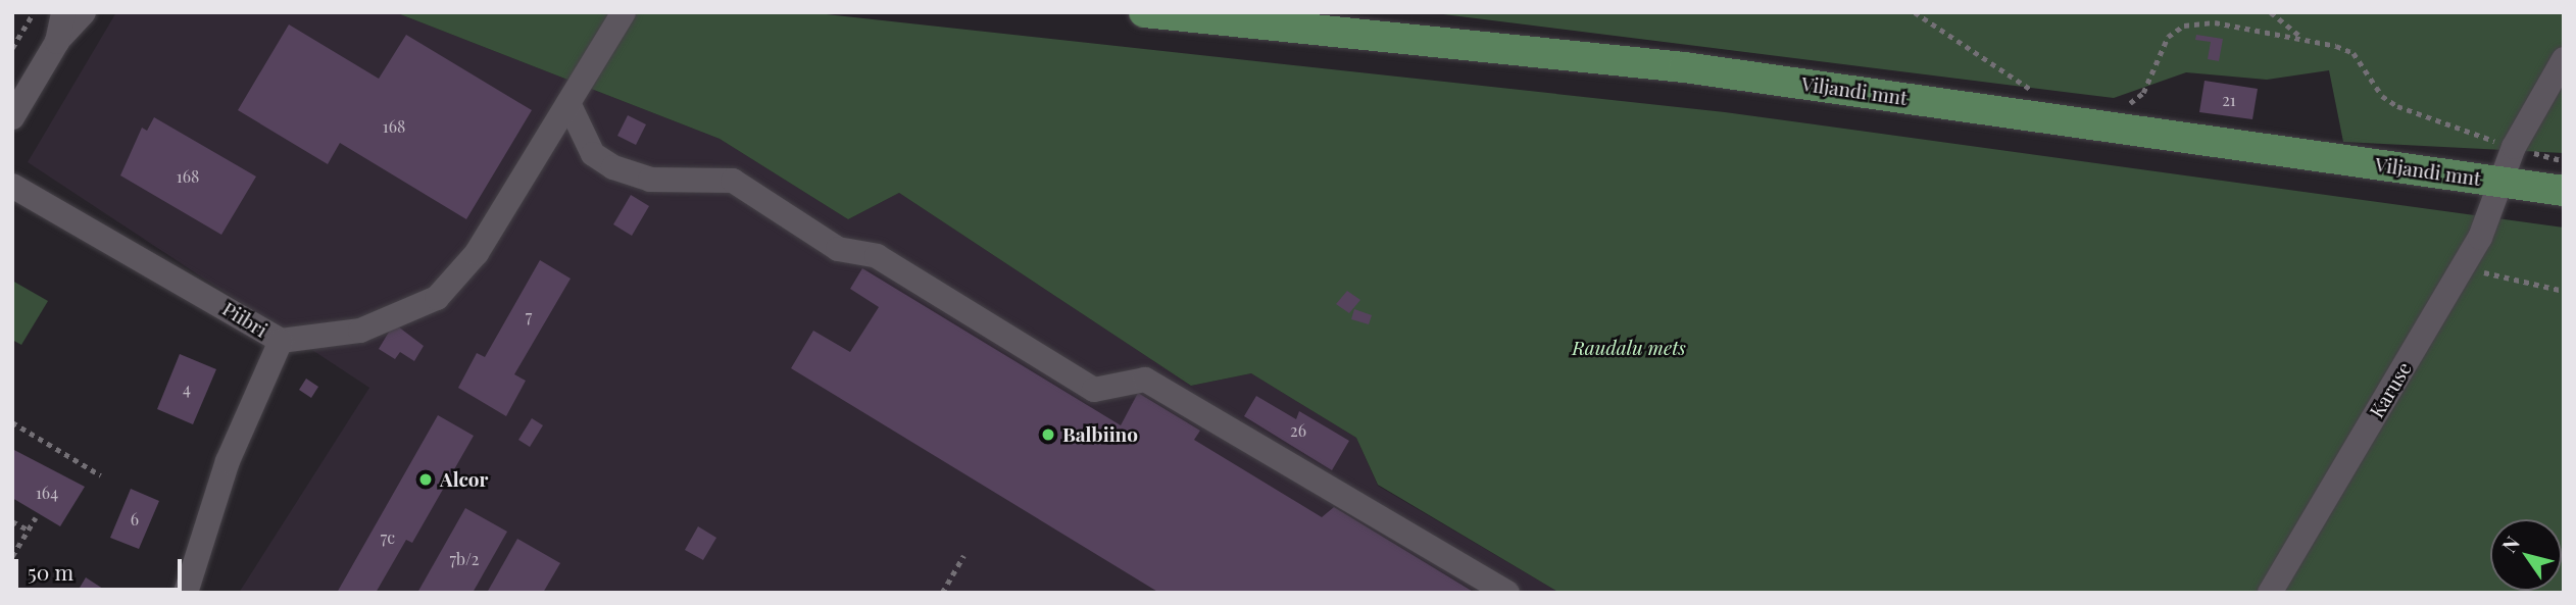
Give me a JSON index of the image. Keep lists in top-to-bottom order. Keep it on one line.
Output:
{"streets":{"main road":["Viljandi mnt"],"street":["Piibri","Karuse"]},"crossings":[["Viljandi mnt","Karuse"]],"parks":["Raudalu mets"],"places":["Balbiino","Alcor"],"house_numbers":["21","168","168","7","4","26","164","6","7c","7b/2"],"scale_bar":"50 m","north":"top left"}
